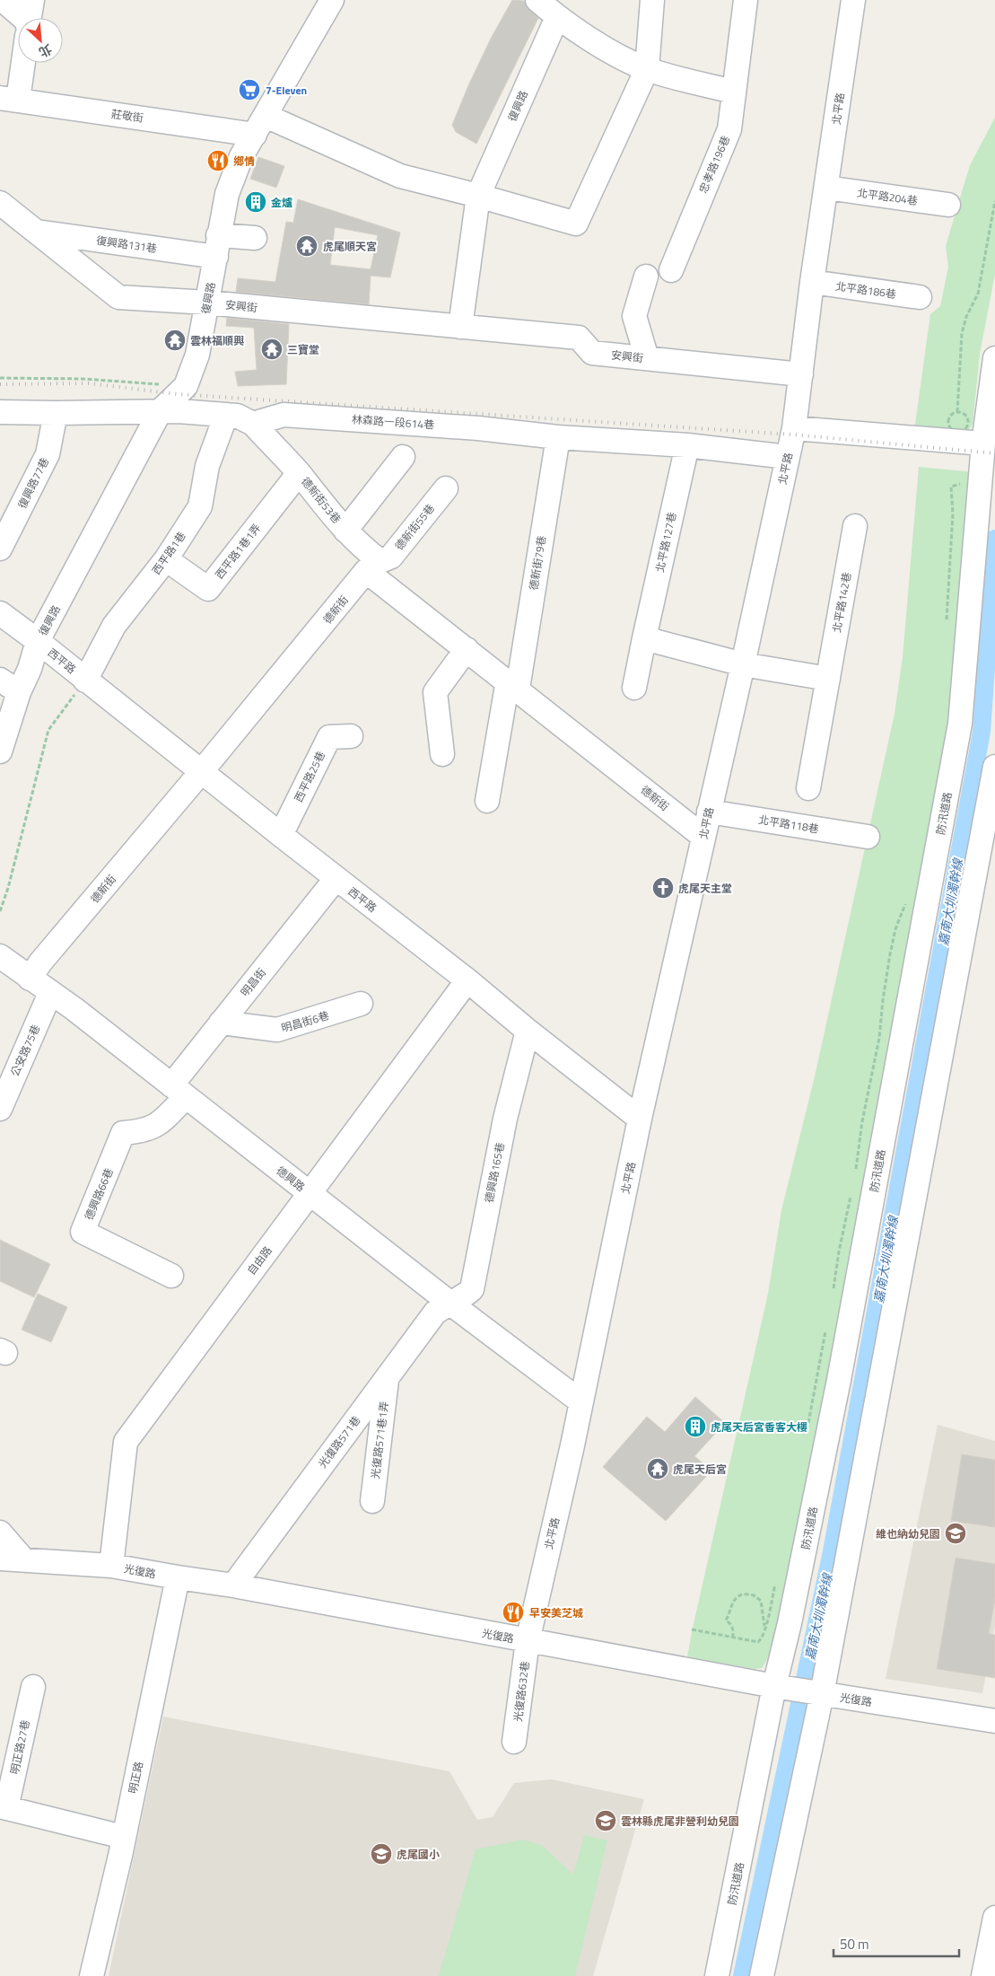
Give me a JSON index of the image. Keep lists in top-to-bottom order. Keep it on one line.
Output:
{"streets":{"street":["復興路","北平路","莊敬街","忠孝路196巷","北平路204巷","復興路131巷","北平路186巷","安興街","林森路一段614巷","復興路77巷","德新街53巷","德新街55巷","北平路127巷","西平路1巷1弄","西平路1巷","德新街79巷","北平路142巷","德新街","西平路","西平路25巷","防汛道路","北平路118巷","明昌街","明昌街6巷","公安路75巷","德興路165巷","德興路","德興路66巷","自由路","光復路571巷1弄","光復路571巷","光復路","光復路632巷","明正路27巷","明正路"]},"crossings":[["復興路","莊敬街"],["復興路","復興路131巷"],["復興路","安興街"],["復興路","西平路"],["北平路","北平路204巷"],["北平路","北平路186巷"],["北平路","安興街"],["北平路","林森路一段614巷"],["北平路","德新街"],["北平路","西平路"],["北平路","北平路118巷"],["北平路","德興路"],["北平路","光復路"],["北平路","光復路632巷"],["復興路131巷","安興街"],["林森路一段614巷","德新街53巷"],["林森路一段614巷","北平路127巷"],["林森路一段614巷","德新街79巷"],["德新街53巷","德新街55巷"],["德新街53巷","西平路1巷1弄"],["德新街53巷","德新街"],["德新街55巷","德新街"],["西平路1巷1弄","西平路1巷"],["西平路1巷","西平路"],["德新街79巷","德新街"],["德新街","西平路"],["德新街","德興路"],["西平路","西平路25巷"],["西平路","明昌街"],["西平路","德興路165巷"],["西平路","自由路"],["防汛道路","光復路"],["明昌街","明昌街6巷"],["明昌街","德興路"],["明昌街","德興路66巷"],["公安路75巷","德興路"],["德興路165巷","德興路"],["德興路165巷","光復路571巷"],["德興路","德興路66巷"],["德興路","自由路"],["德興路","光復路571巷"],["自由路","光復路"],["光復路571巷1弄","光復路571巷"],["光復路571巷","光復路"],["光復路","光復路632巷"],["光復路","明正路"],["明正路27巷","明正路"]],"water":["嘉南大圳濁幹線"],"places":{"supermarket":["7-Eleven"],"restaurant":["鄉情","早安美芝城"],"building":["金爐","虎尾天后宮香客大樓"],"temple":["虎尾順天宮","雲林福順興","三寶堂","虎尾天后宮"],"church":["虎尾天主堂"],"school or university":["維也納幼兒園","雲林縣虎尾非營利幼兒園","虎尾國小"]},"scale_bar":"50 m","north":"bottom right"}
